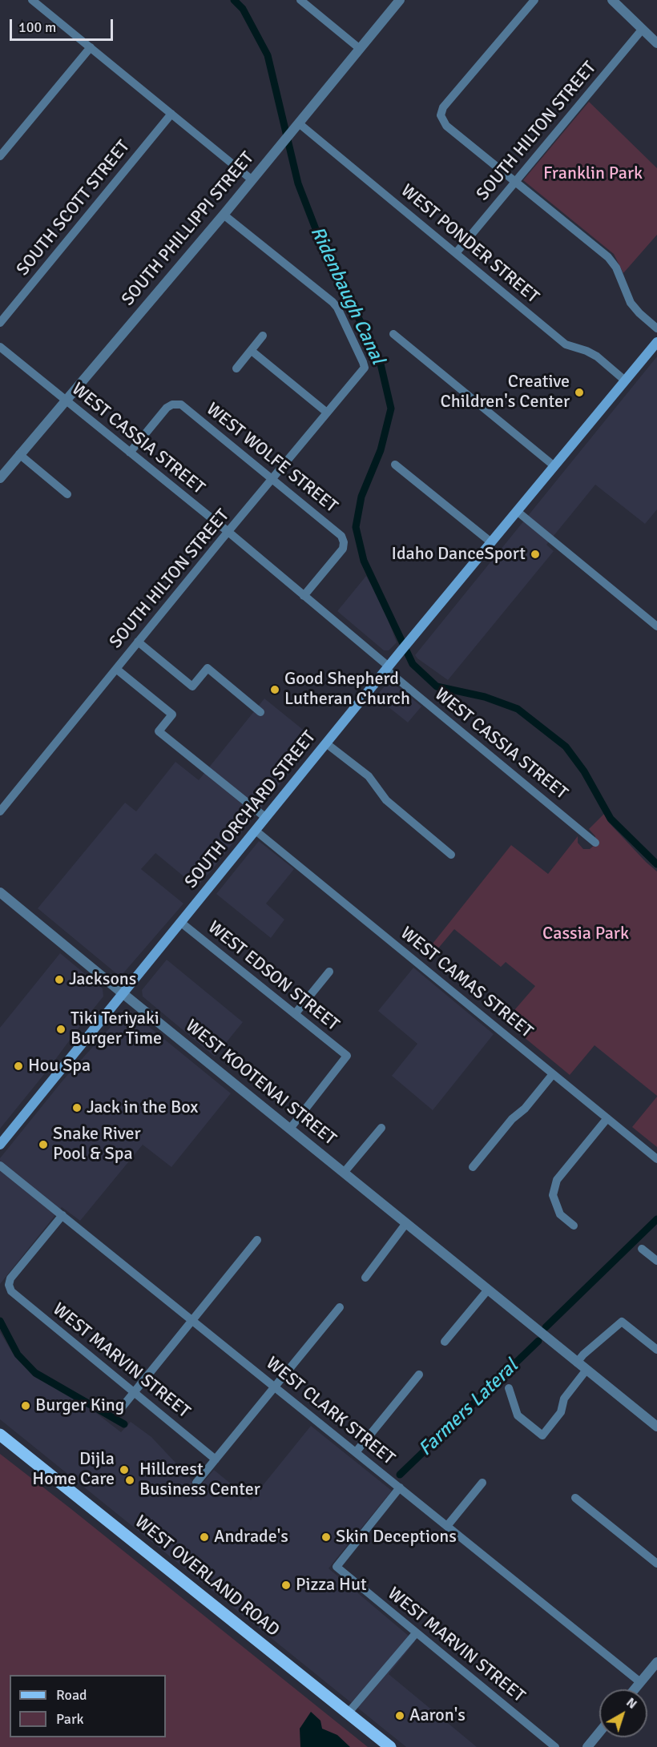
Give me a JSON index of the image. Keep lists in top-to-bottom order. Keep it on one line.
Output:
{"streets":{"main road":["SOUTH ORCHARD STREET","WEST OVERLAND ROAD"],"street":["SOUTH HILTON STREET","SOUTH SCOTT STREET","SOUTH PHILLIPPI STREET","WEST PONDER STREET","WEST CASSIA STREET","WEST WOLFE STREET","WEST EDSON STREET","WEST CAMAS STREET","WEST KOOTENAI STREET","WEST MARVIN STREET","WEST CLARK STREET"]},"crossings":[["SOUTH HILTON STREET","SOUTH PHILLIPPI STREET"],["SOUTH HILTON STREET","WEST PONDER STREET"],["SOUTH HILTON STREET","WEST CASSIA STREET"],["SOUTH HILTON STREET","WEST WOLFE STREET"],["SOUTH PHILLIPPI STREET","WEST PONDER STREET"],["SOUTH PHILLIPPI STREET","WEST CASSIA STREET"],["WEST PONDER STREET","SOUTH ORCHARD STREET"],["WEST CASSIA STREET","WEST WOLFE STREET"],["WEST CASSIA STREET","SOUTH ORCHARD STREET"],["SOUTH ORCHARD STREET","WEST EDSON STREET"],["SOUTH ORCHARD STREET","WEST CAMAS STREET"],["SOUTH ORCHARD STREET","WEST KOOTENAI STREET"],["WEST EDSON STREET","WEST KOOTENAI STREET"],["WEST MARVIN STREET","WEST CLARK STREET"]],"water":["Ridenbaugh Canal","Farmers Lateral"],"parks":["Franklin Park","Cassia Park"],"places":["Creative Children's Center","Idaho DanceSport","Good Shepherd Lutheran Church","Jacksons","Tiki Teriyaki Burger Time","Hou Spa","Jack in the Box","Snake River Pool & Spa","Burger King","Dijla Home Care","Hillcrest Business Center","Andrade's","Skin Deceptions","Pizza Hut","Aaron's"],"legend":["Road","Park"],"scale_bar":"100 m","north":"top right"}
